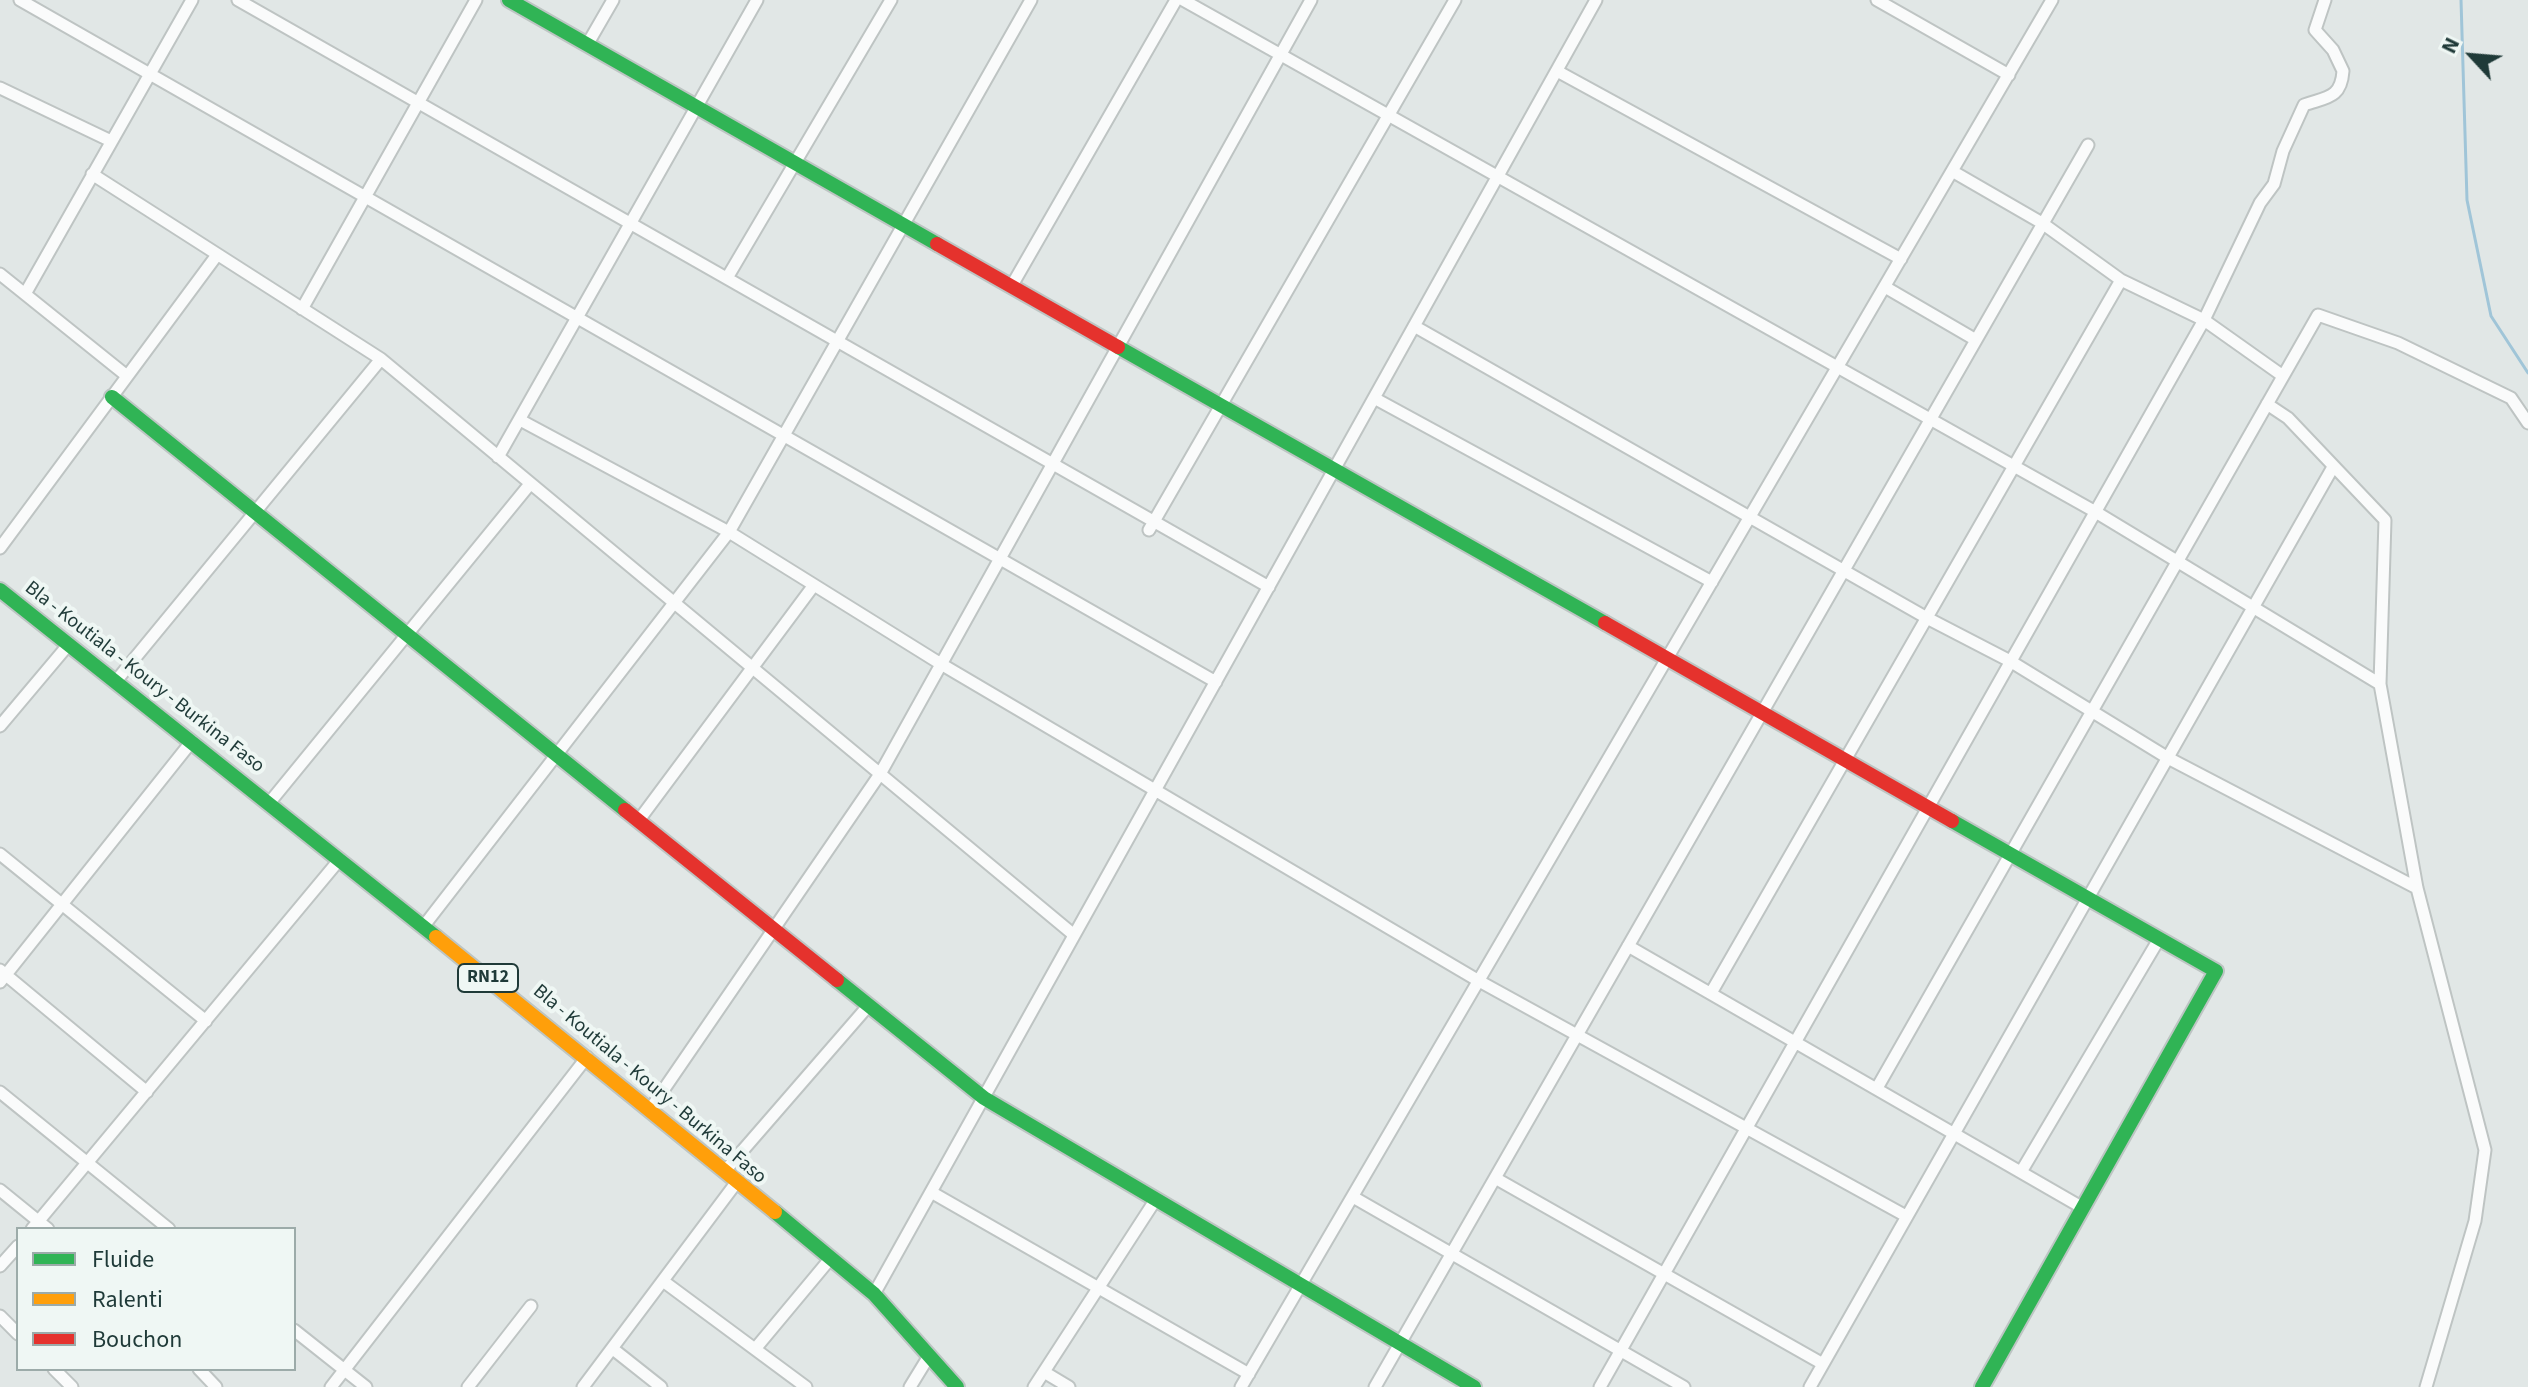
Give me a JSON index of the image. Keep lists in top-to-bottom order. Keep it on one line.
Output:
{"streets":{"street":["Bla - Koutiala - Koury - Burkina Faso","RN12"]},"legend":["Fluide","Ralenti","Bouchon"],"north":"top left"}
